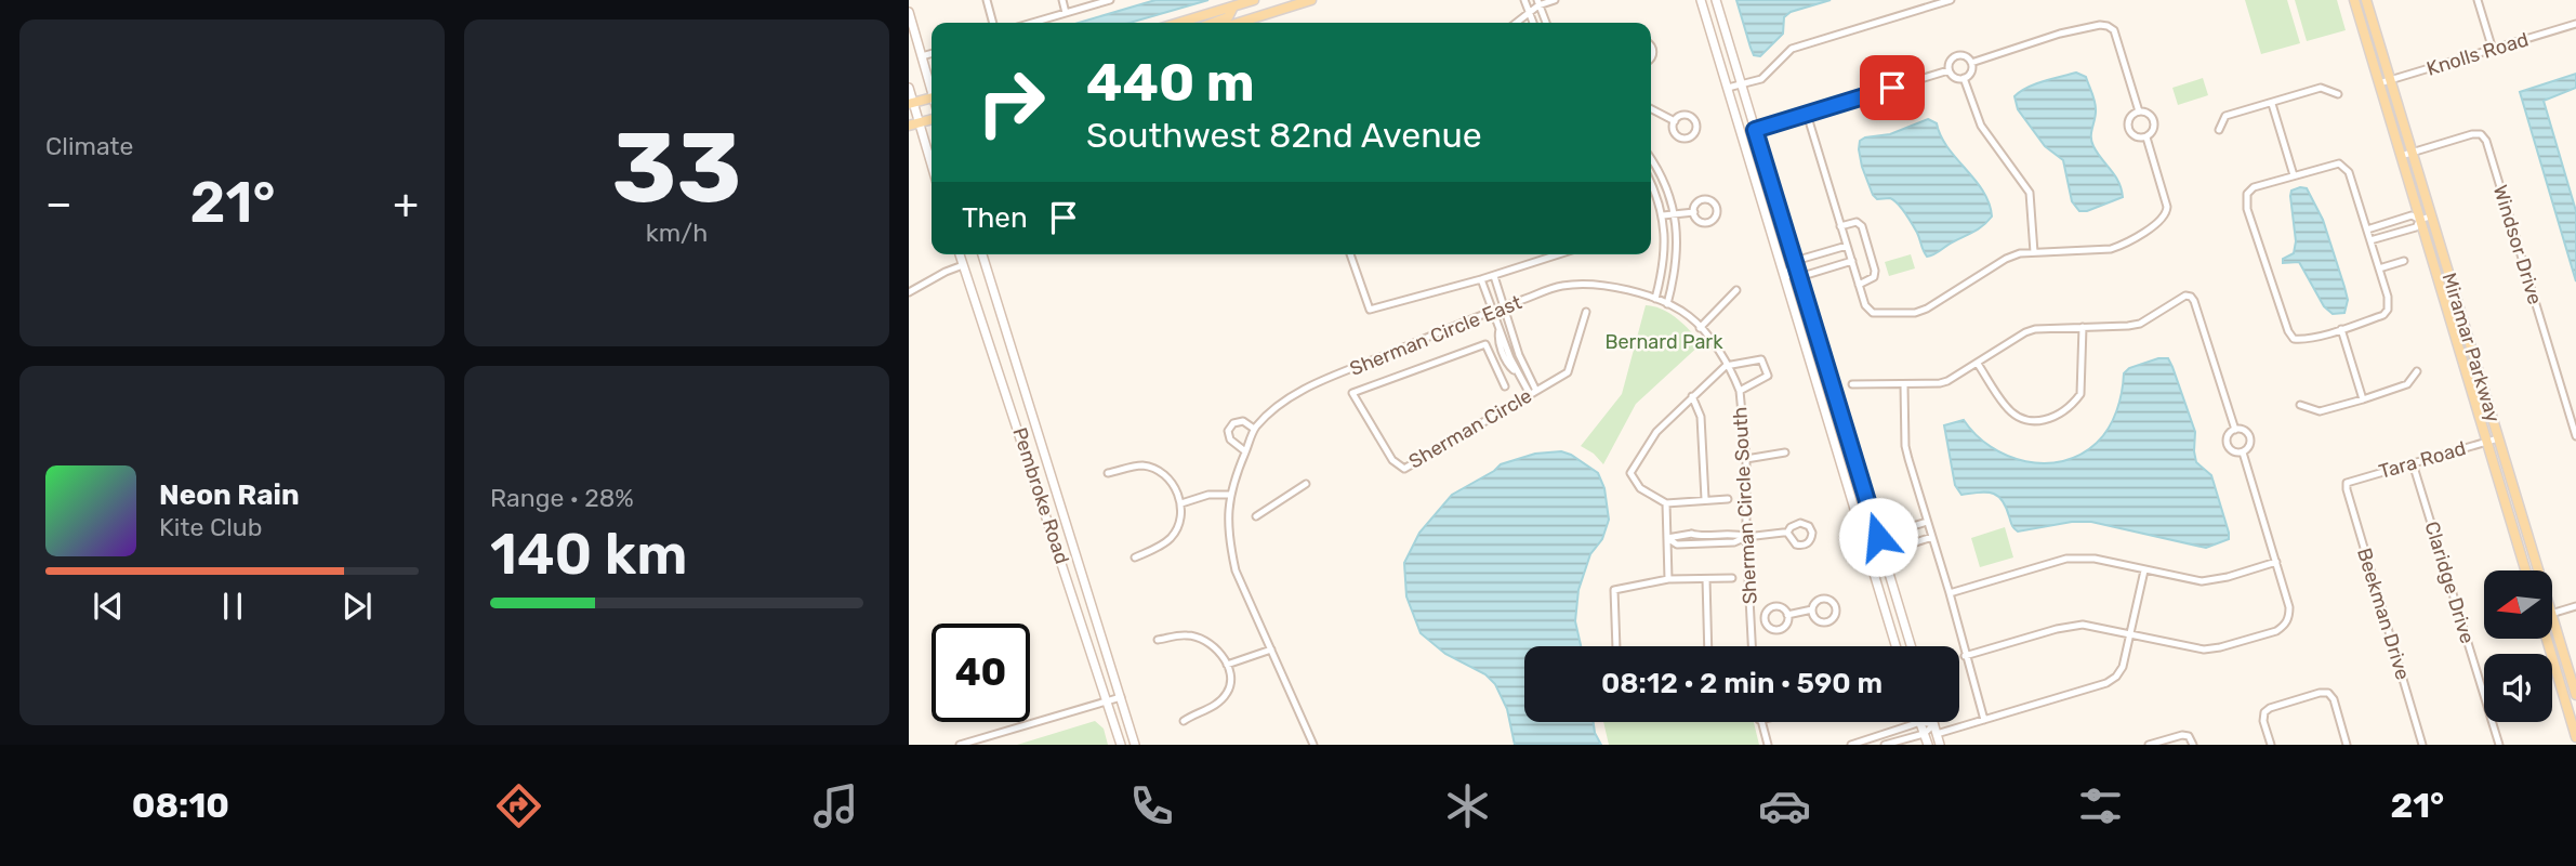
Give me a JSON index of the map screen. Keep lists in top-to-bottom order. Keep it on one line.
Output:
{"streets":{"main road":["Miramar Parkway"],"street":["Knolls Road","Windsor Drive","Sherman Circle East","Sherman Circle","Tara Road","Pembroke Road","Sherman Circle South","Claridge Drive","Beekman Drive"]},"crossings":[["Knolls Road","Miramar Parkway"],["Windsor Drive","Miramar Parkway"],["Sherman Circle East","Sherman Circle South"],["Miramar Parkway","Tara Road"],["Tara Road","Claridge Drive"],["Tara Road","Beekman Drive"]],"parks":["Bernard Park"],"north":"left","page":{"tile":["Climate",["33","km/h"],["Range · 28%","140 km"]],"turn":["440 m","Southwest 82nd Avenue"],"heat":["−","21°","+"],"then":"Then","song":["Neon Rain","Kite Club"],"limit":"40","trip":"08:12 · 2 min · 590 m","tabs":["08:10","21°"]}}
